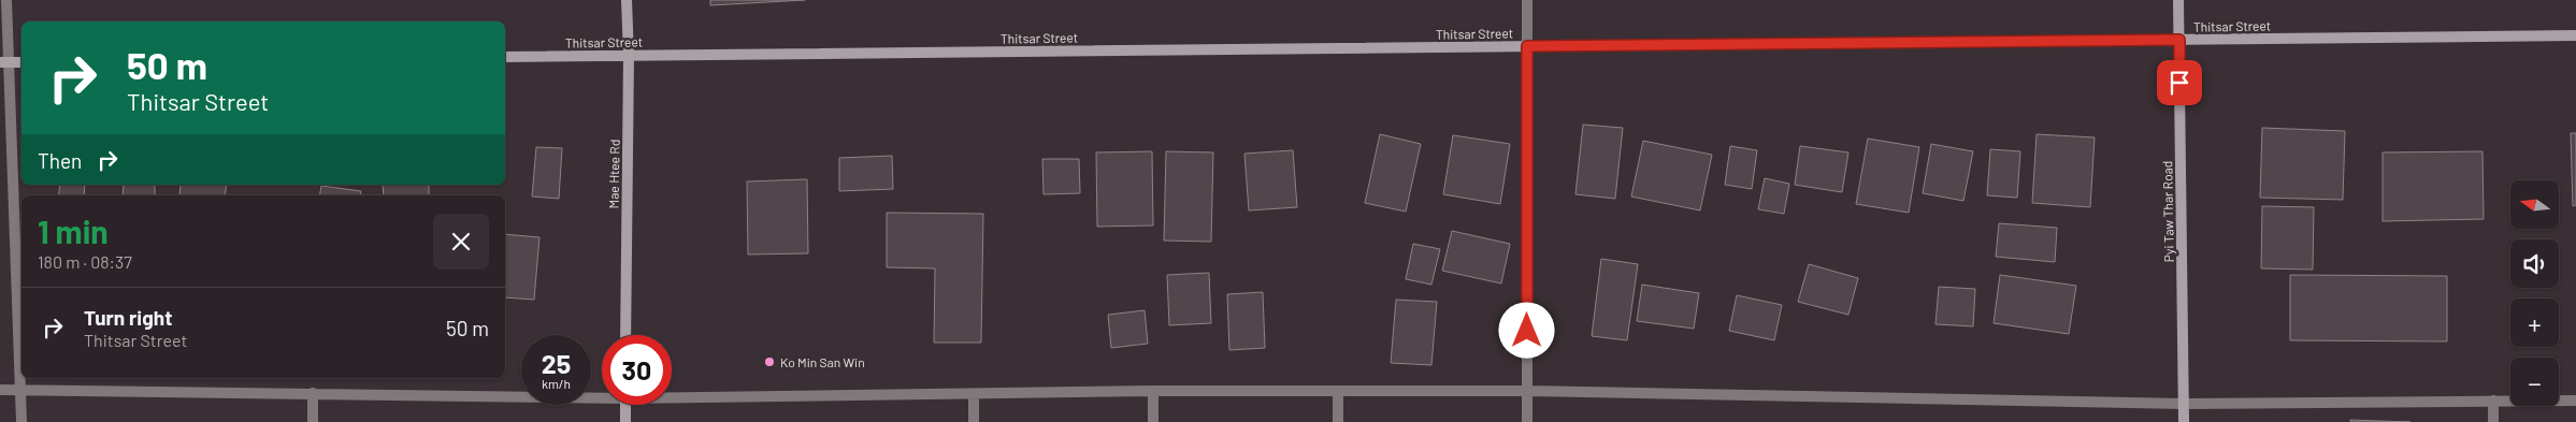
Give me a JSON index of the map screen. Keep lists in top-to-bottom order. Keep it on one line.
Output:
{"streets":{"street":["Thitsar Street","Mae Htee Rd","Pyi Taw Thar Road"]},"crossings":[["Thitsar Street","Mae Htee Rd"],["Thitsar Street","Pyi Taw Thar Road"]],"places":["Ko Min San Win"],"north":"left","page":{"turn":["50 m","Thitsar Street"],"then":"Then","map_buttons":["+","−"],"heading":["1 min","180 m · 08:37"],"list":[{"name":"Turn right","note":"Thitsar Street","value":"50 m"}],"speed":"25 km/h","limit":"30"}}
